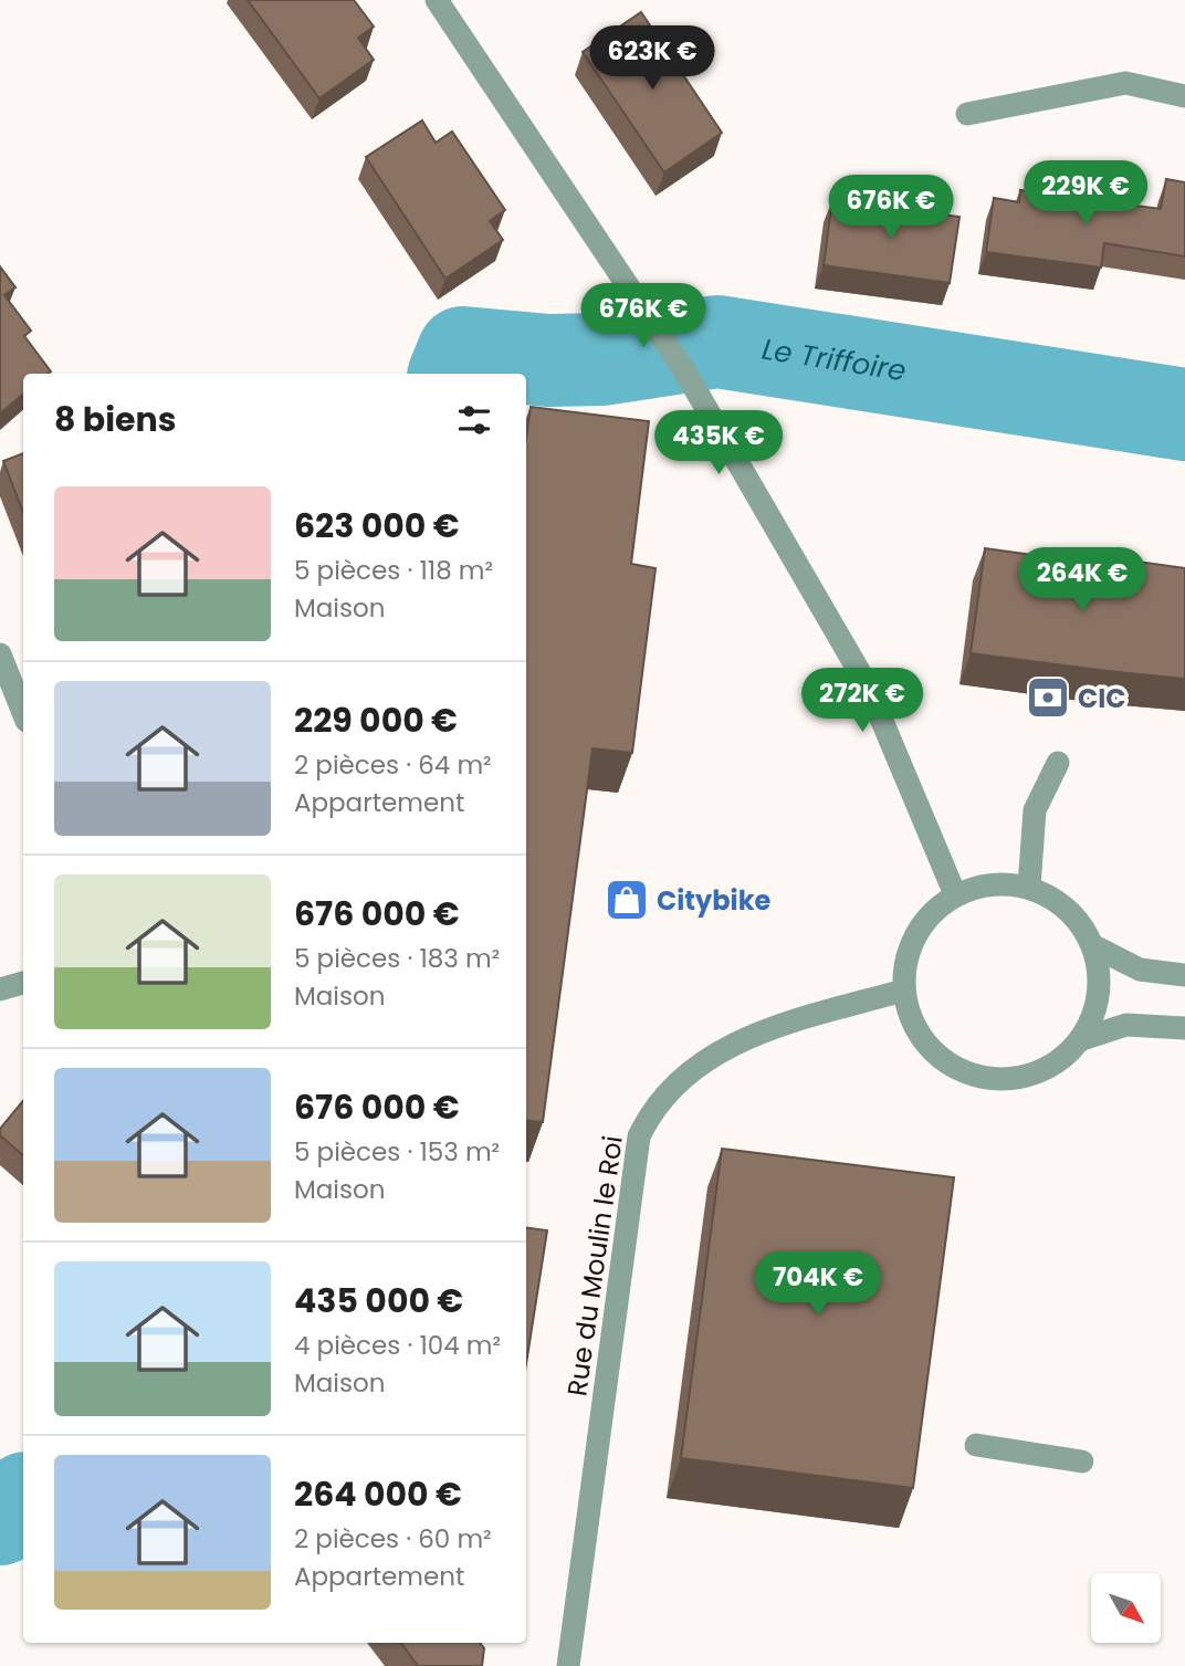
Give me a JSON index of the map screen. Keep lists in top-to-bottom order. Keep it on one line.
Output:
{"streets":{"street":["Rue du Moulin le Roi"]},"water":["Le Triffoire"],"places":{"bank":["CIC"],"shop":["Citybike"]},"north":"bottom right","page":{"price":["623K €","229K €","676K €","676K €","435K €","264K €","272K €","704K €"],"heading":"8 biens","list":[{"name":"623 000 €","note":"5 pièces · 118 m² · Maison"},{"name":"229 000 €","note":"2 pièces · 64 m² · Appartement"},{"name":"676 000 €","note":"5 pièces · 183 m² · Maison"},{"name":"676 000 €","note":"5 pièces · 153 m² · Maison"},{"name":"435 000 €","note":"4 pièces · 104 m² · Maison"},{"name":"264 000 €","note":"2 pièces · 60 m² · Appartement"}]}}
